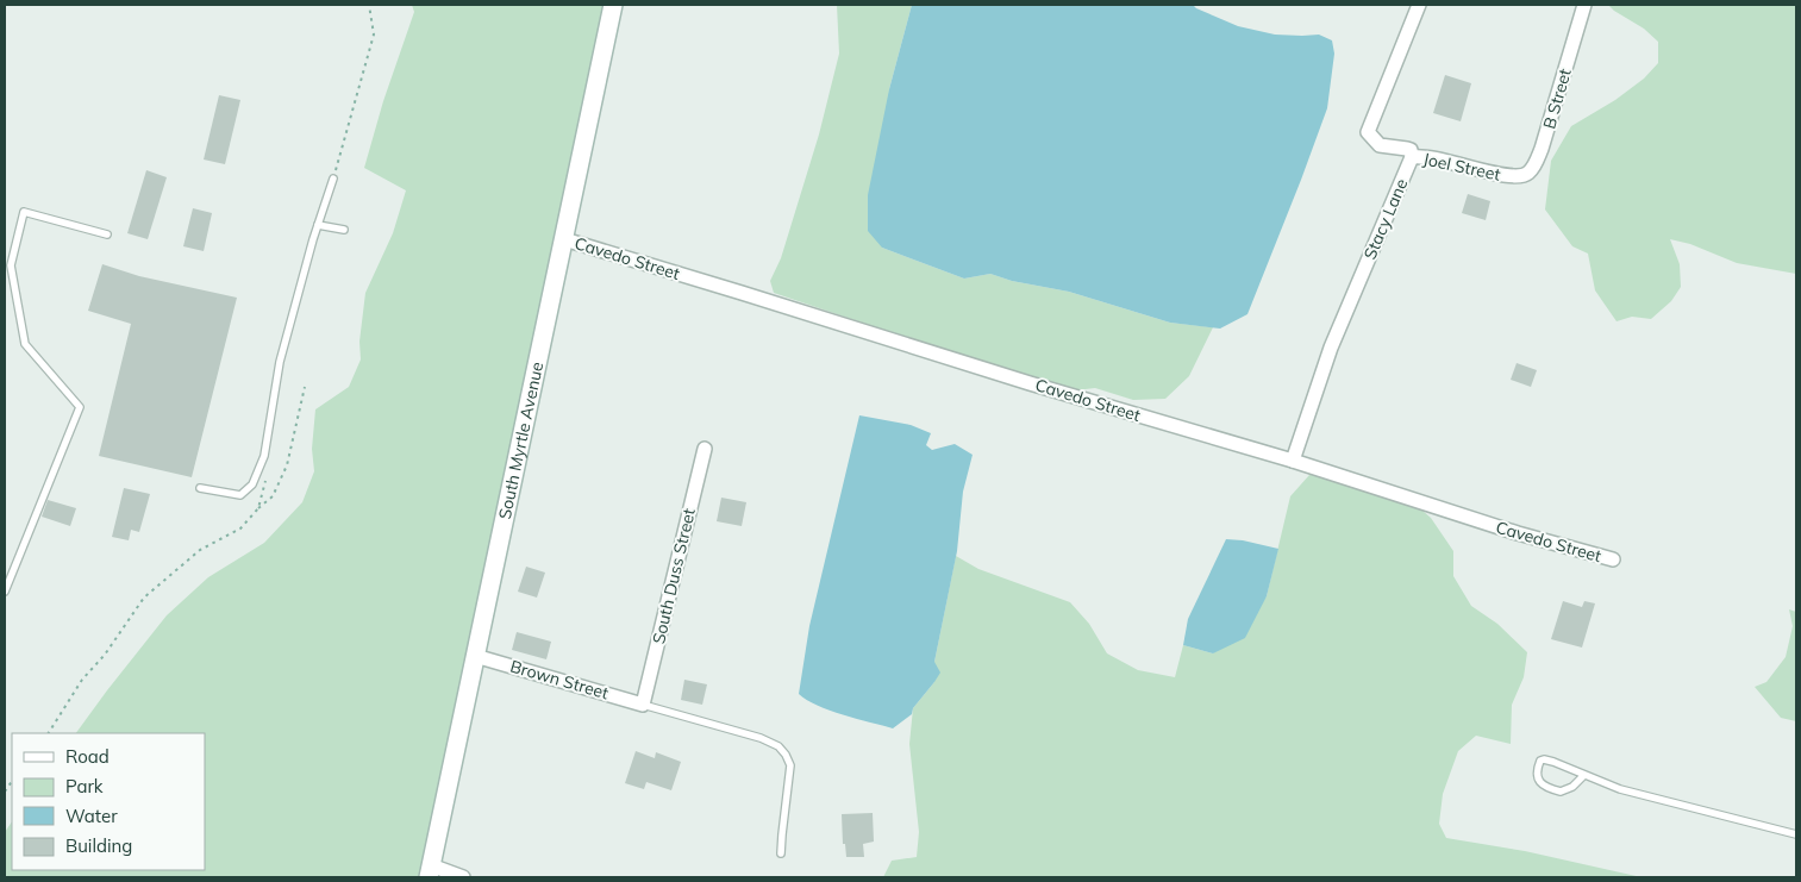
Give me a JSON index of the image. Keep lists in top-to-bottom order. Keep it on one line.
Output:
{"streets":{"street":["B Street","Joel Street","Stacy Lane","Cavedo Street","South Myrtle Avenue","South Duss Street","Brown Street"]},"crossings":[["B Street","Joel Street"],["Joel Street","Stacy Lane"],["Stacy Lane","Cavedo Street"],["Cavedo Street","South Myrtle Avenue"],["South Myrtle Avenue","Brown Street"],["South Duss Street","Brown Street"]],"legend":["Road","Park","Water","Building"]}
